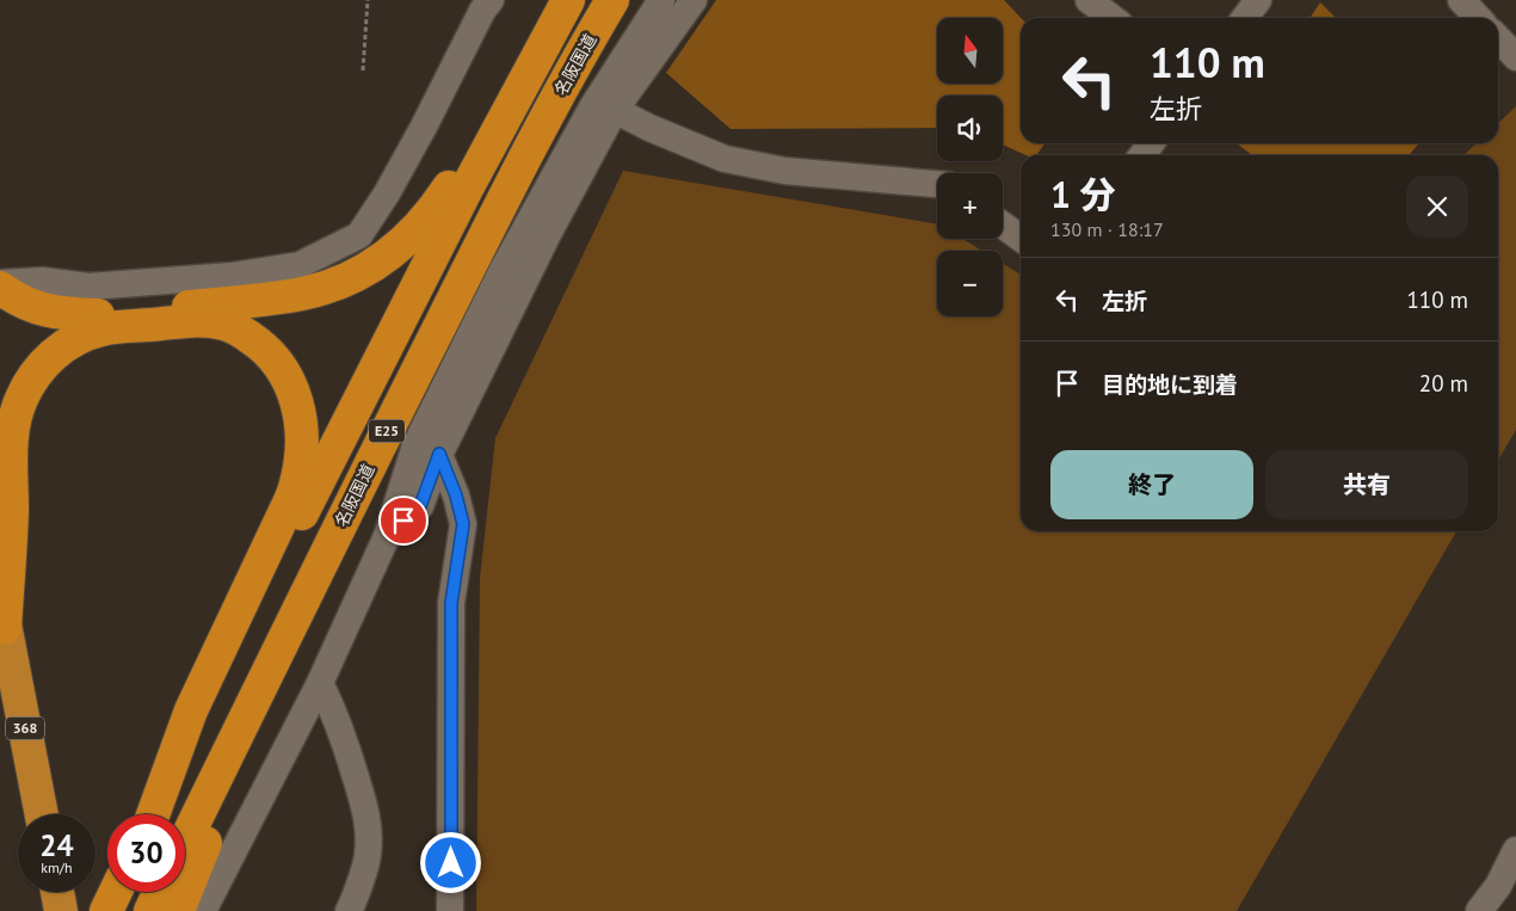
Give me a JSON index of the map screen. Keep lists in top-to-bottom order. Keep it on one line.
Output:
{"streets":{"highway":["名阪国道","E25","368"]},"north":"top","page":{"map_buttons":["+","−"],"turn":["110 m","左折"],"heading":["1 分","130 m · 18:17"],"list":[{"name":"左折","value":"110 m"},{"name":"目的地に到着","value":"20 m"}],"buttons":["終了","共有"],"speed":"24 km/h","limit":"30"}}
